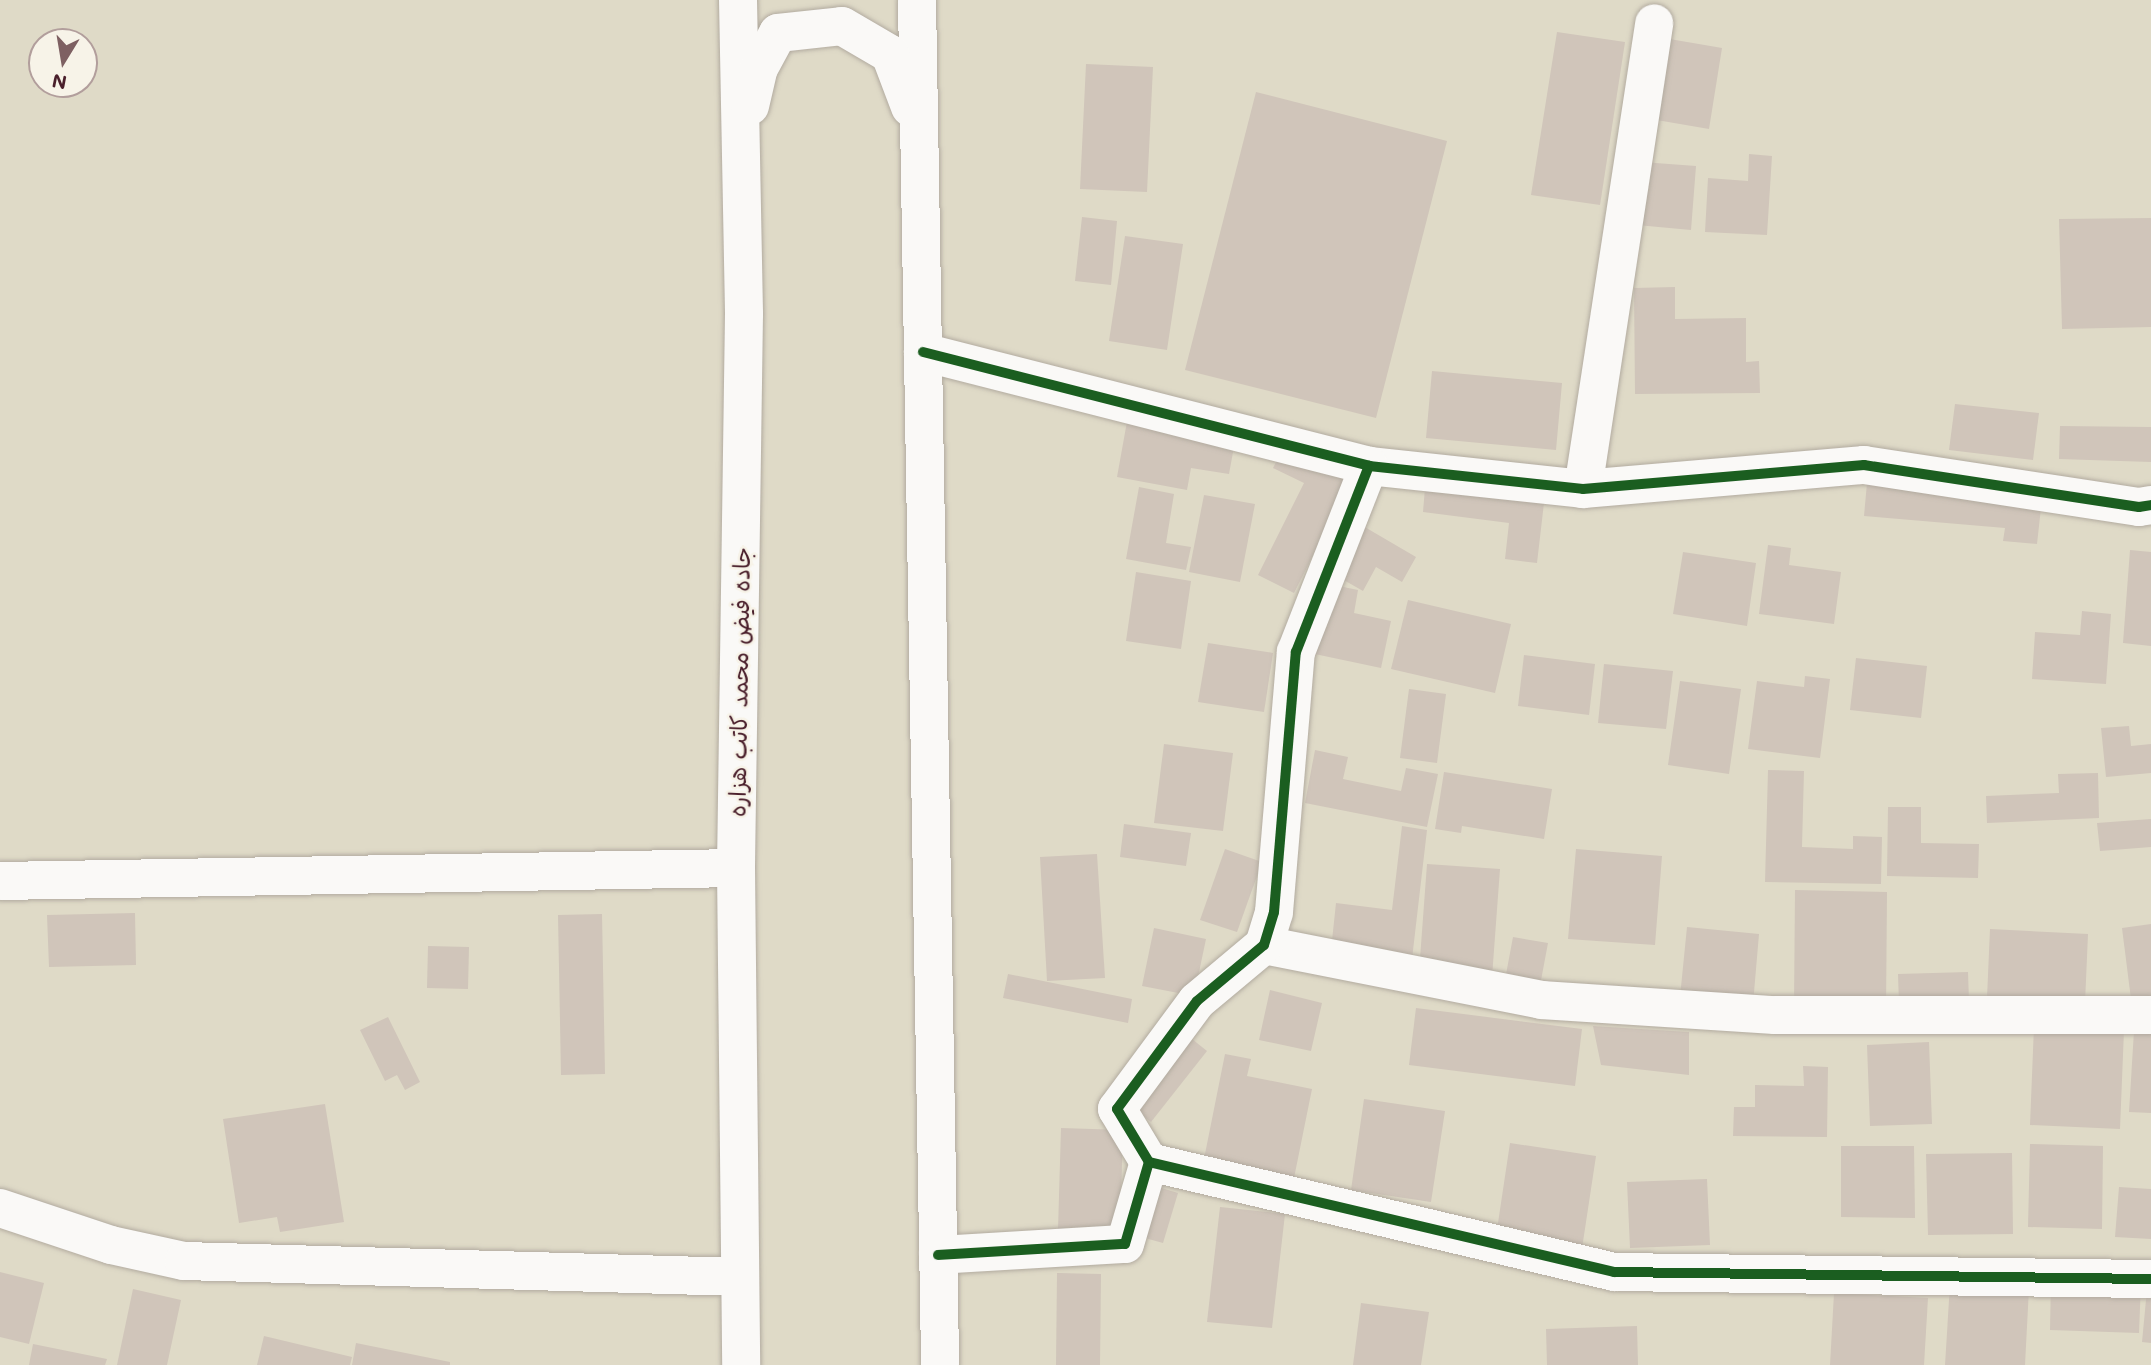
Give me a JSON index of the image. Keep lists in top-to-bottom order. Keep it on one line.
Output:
{"streets":{"street":["جاده فیض محمد کاتب هزاره"]},"north":"bottom"}
